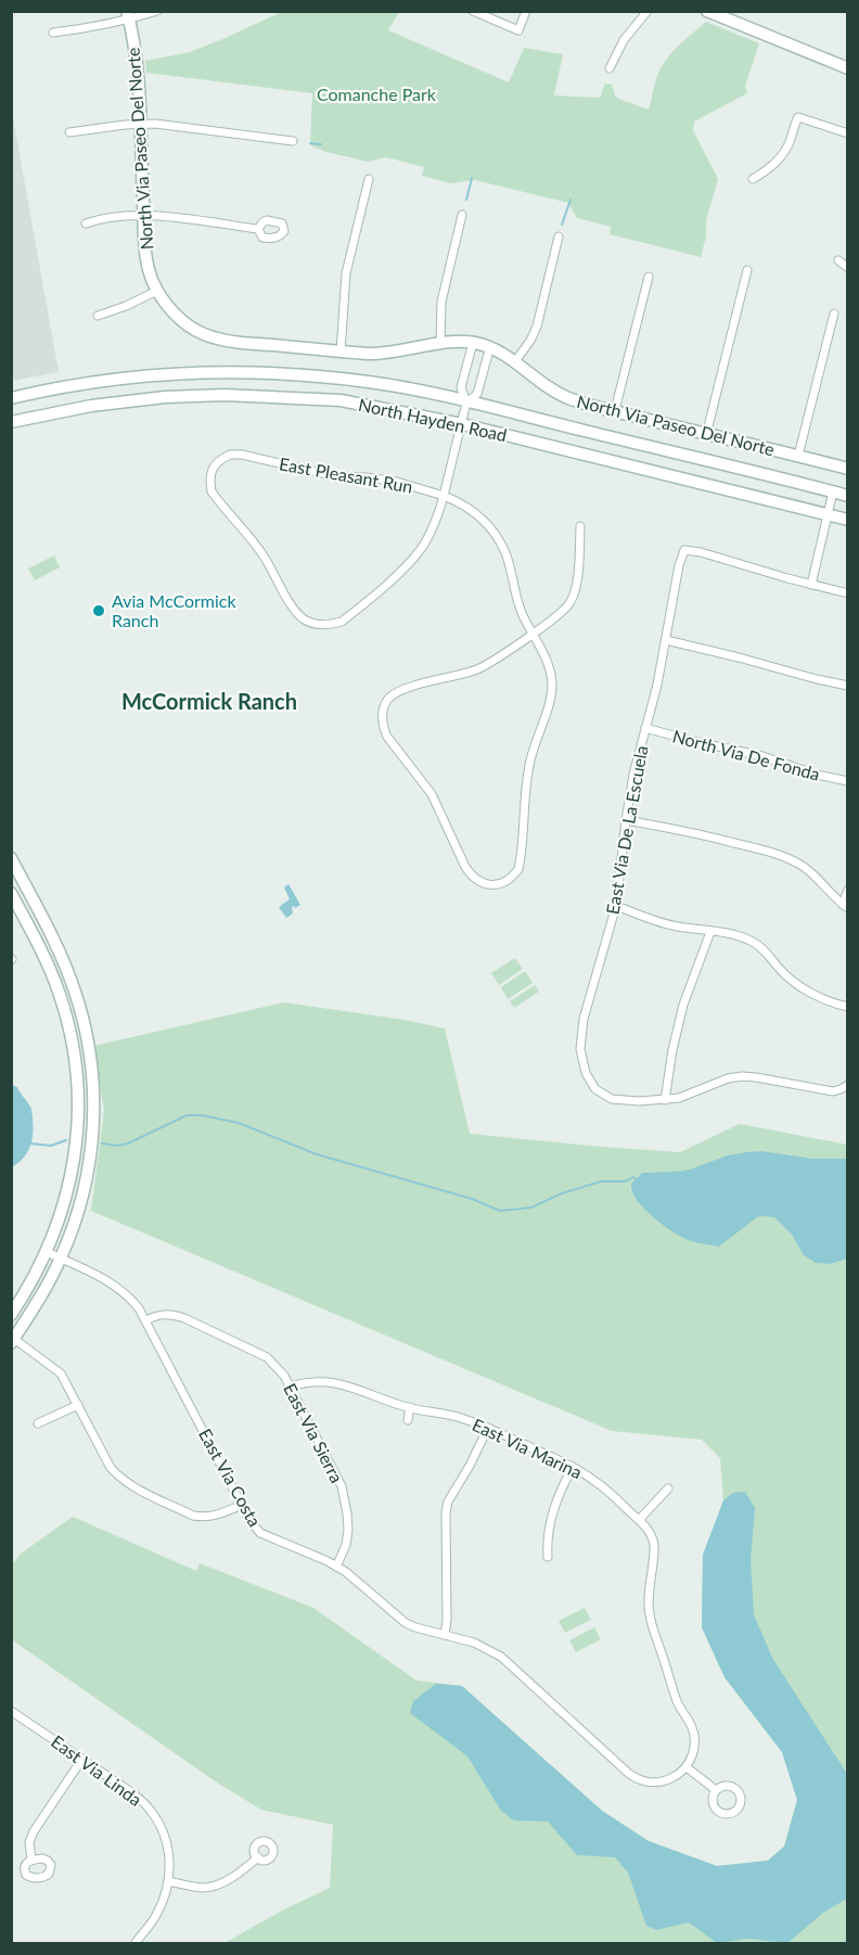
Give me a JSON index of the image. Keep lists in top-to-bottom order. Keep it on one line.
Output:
{"streets":{"main road":["North Via Paseo Del Norte","North Hayden Road"],"street":["East Pleasant Run","North Via De Fonda","East Via De La Escuela","East Via Sierra","East Via Marina","East Via Costa","East Via Linda"]},"crossings":[["North Via Paseo Del Norte","East Pleasant Run"],["North Hayden Road","East Pleasant Run"],["North Via De Fonda","East Via De La Escuela"],["East Via Sierra","East Via Marina"],["East Via Sierra","East Via Costa"],["East Via Marina","East Via Costa"]],"districts":["McCormick Ranch"],"parks":["Comanche Park"],"places":["Avia McCormick Ranch"]}
